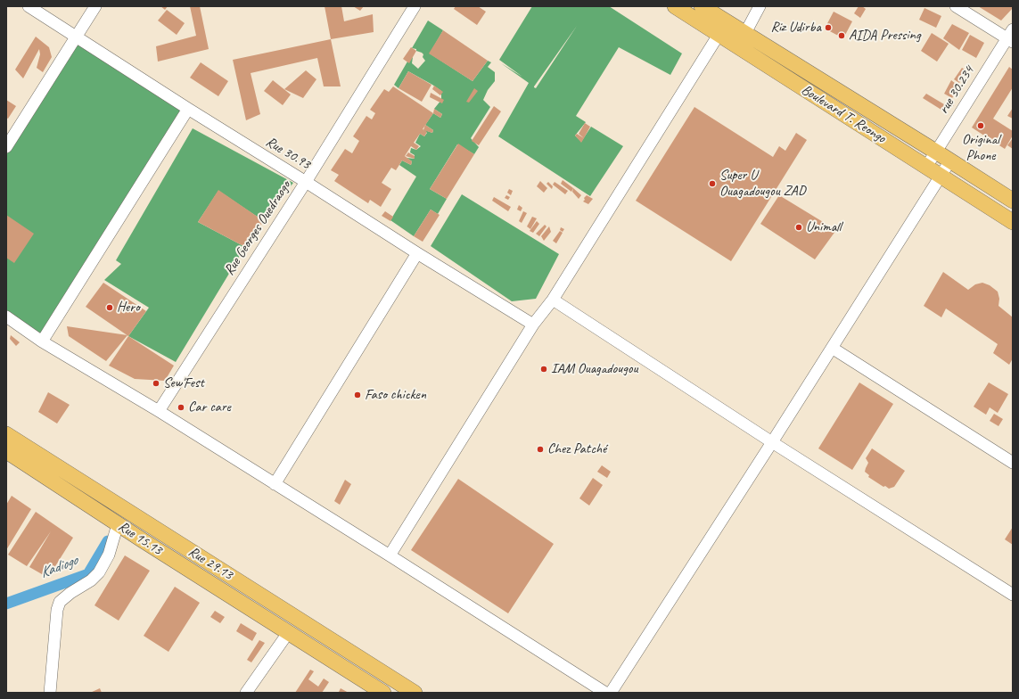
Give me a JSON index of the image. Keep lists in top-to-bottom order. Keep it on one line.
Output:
{"streets":{"main road":["Boulevard T. Reongo","Rue 15.13","Rue 29.13"],"street":["rue 30.234","Rue 30.93","Rue Georges Ouedraogo"]},"crossings":[["rue 30.234","Boulevard T. Reongo"],["Rue 30.93","Rue Georges Ouedraogo"]],"water":["Kadiogo"],"places":["Riz Udirba","AIDA Pressing","Original Phone","Super U Ouagadougou ZAD","Unimall","Hero","IAM Ouagadougou","Sew'Fest","Faso chicken","Car care","Chez Patché"]}
